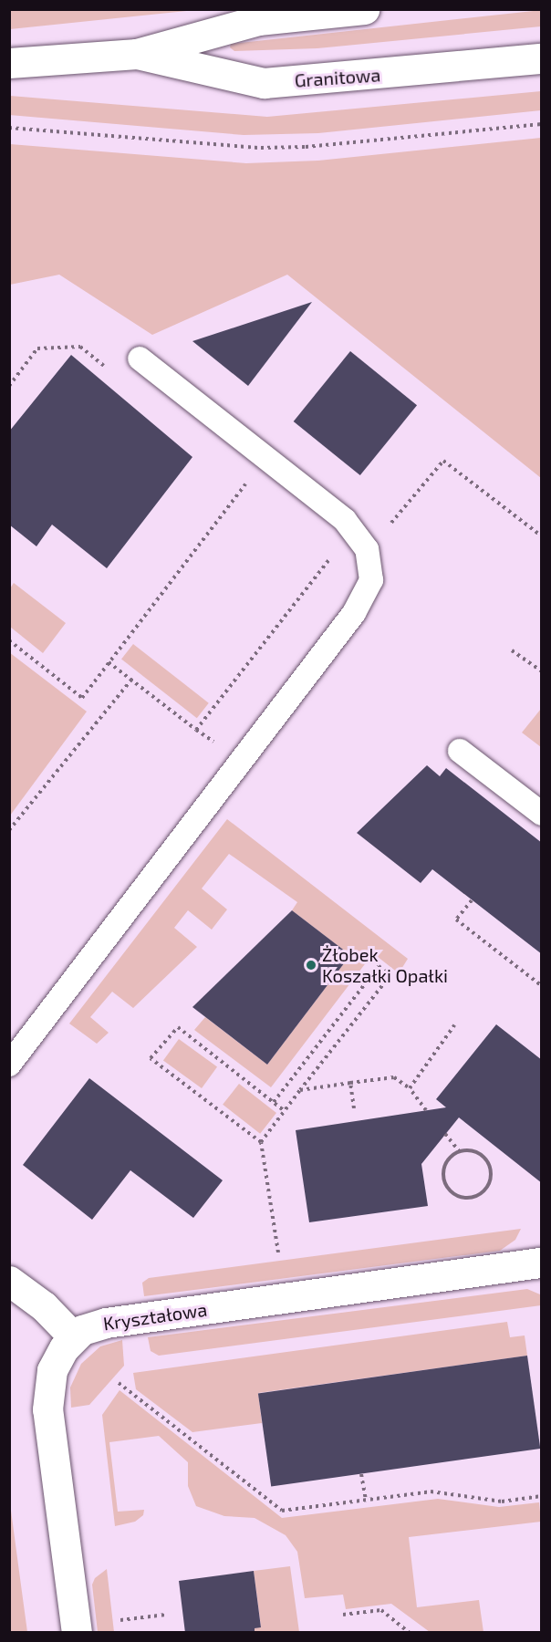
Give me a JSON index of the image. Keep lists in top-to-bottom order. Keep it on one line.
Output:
{"streets":{"street":["Granitowa","Kryształowa"]},"places":["Żłobek Koszałki Opałki"]}
